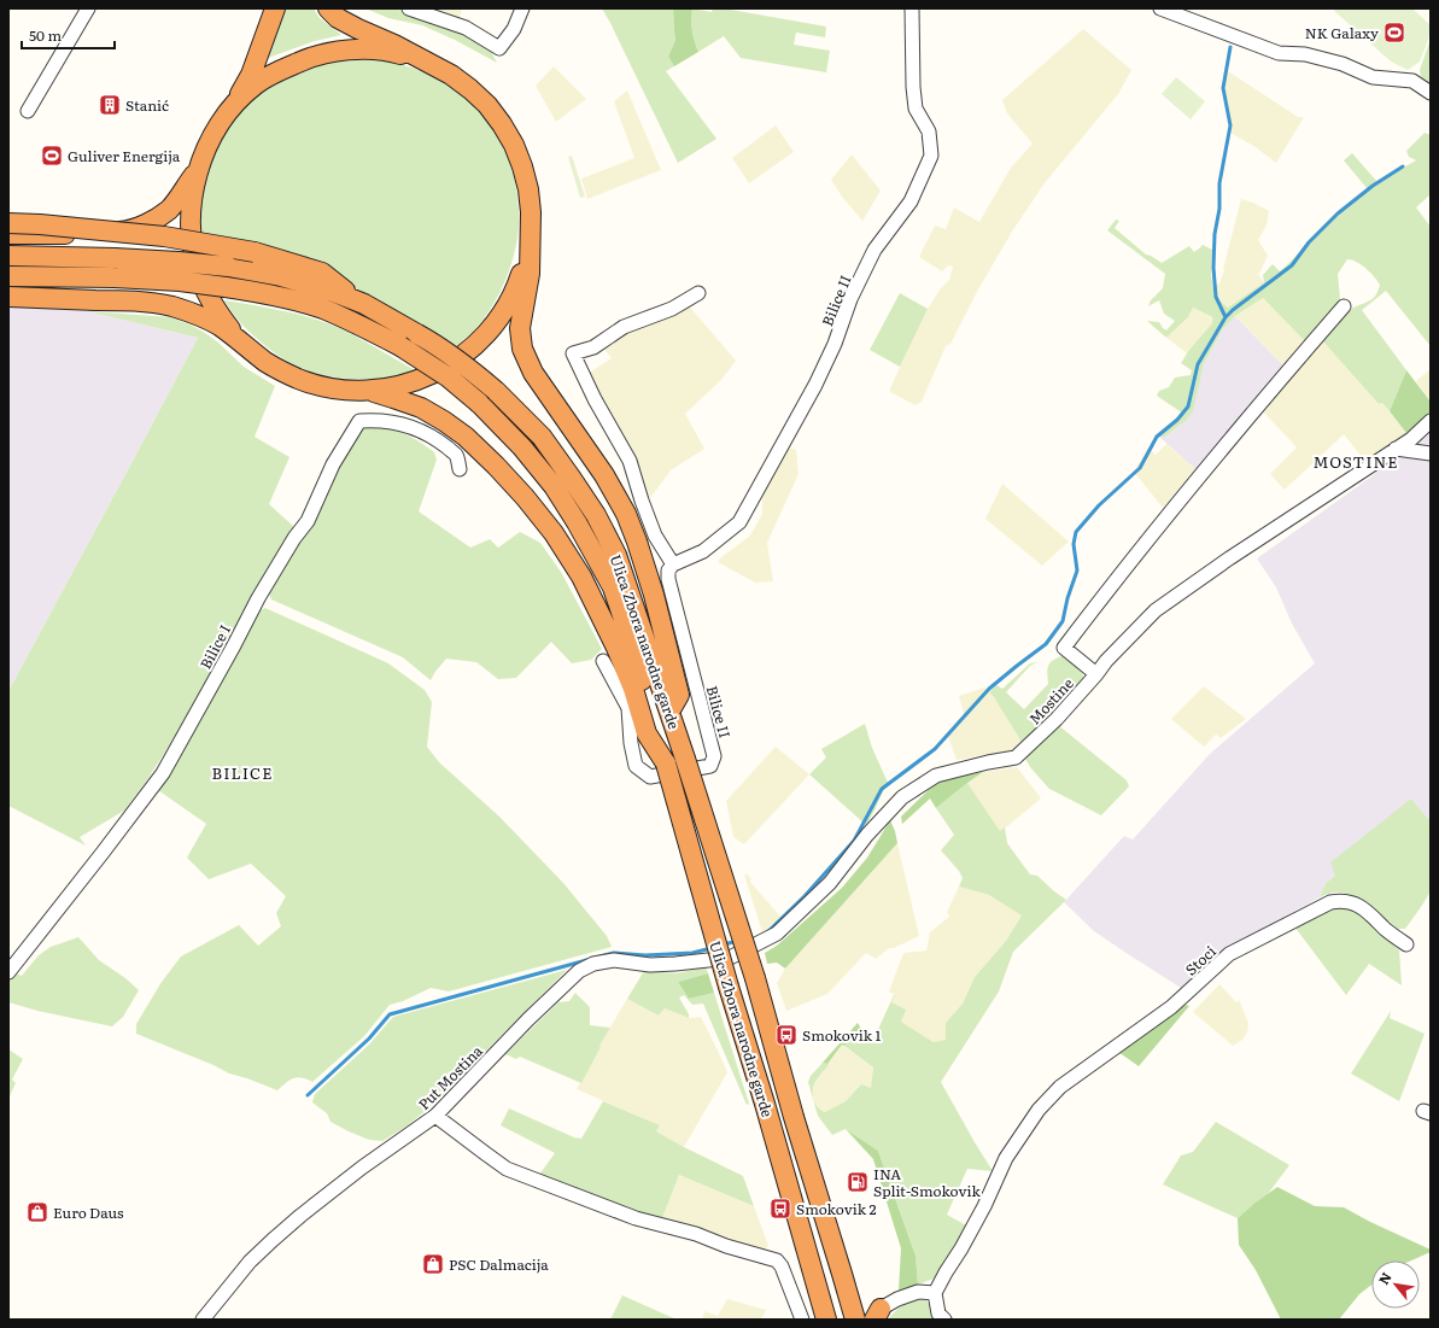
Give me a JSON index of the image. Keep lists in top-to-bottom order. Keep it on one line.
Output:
{"streets":{"highway":["Ulica Zbora narodne garde"],"street":["Bilice II","Bilice I","Mostine","Stoci","Put Mostina"]},"crossings":[["Mostine","Put Mostina"]],"districts":["MOSTINE","BILICE"],"places":{"sports":["NK Galaxy","Guliver Energija"],"building":["Stanić"],"bus stop":["Smokovik 1","Smokovik 2"],"fuel station":["INA Split-Smokovik"],"shop":["Euro Daus","PSC Dalmacija"]},"scale_bar":"50 m","north":"top left"}
